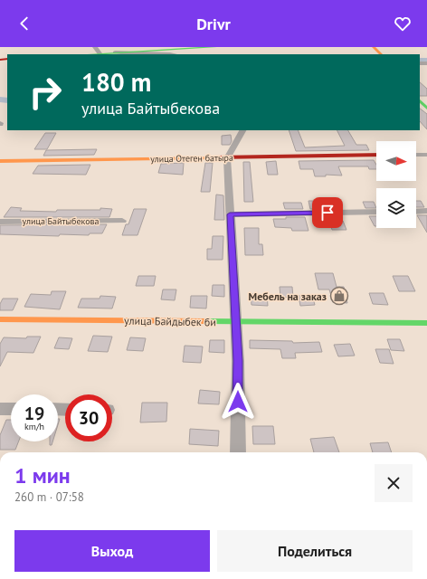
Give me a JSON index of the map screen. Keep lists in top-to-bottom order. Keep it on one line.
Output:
{"streets":{"street":["улица Отеген батыра","улица Байтыбекова","улица Байдыбек би"]},"places":{"shop":["Мебель на заказ"]},"north":"right","page":{"header":"Drivr","turn":["180 m","улица Байтыбекова"],"speed":"19 km/h","limit":"30","heading":["1 мин","260 m · 07:58"],"buttons":["Выход","Поделиться"]}}
